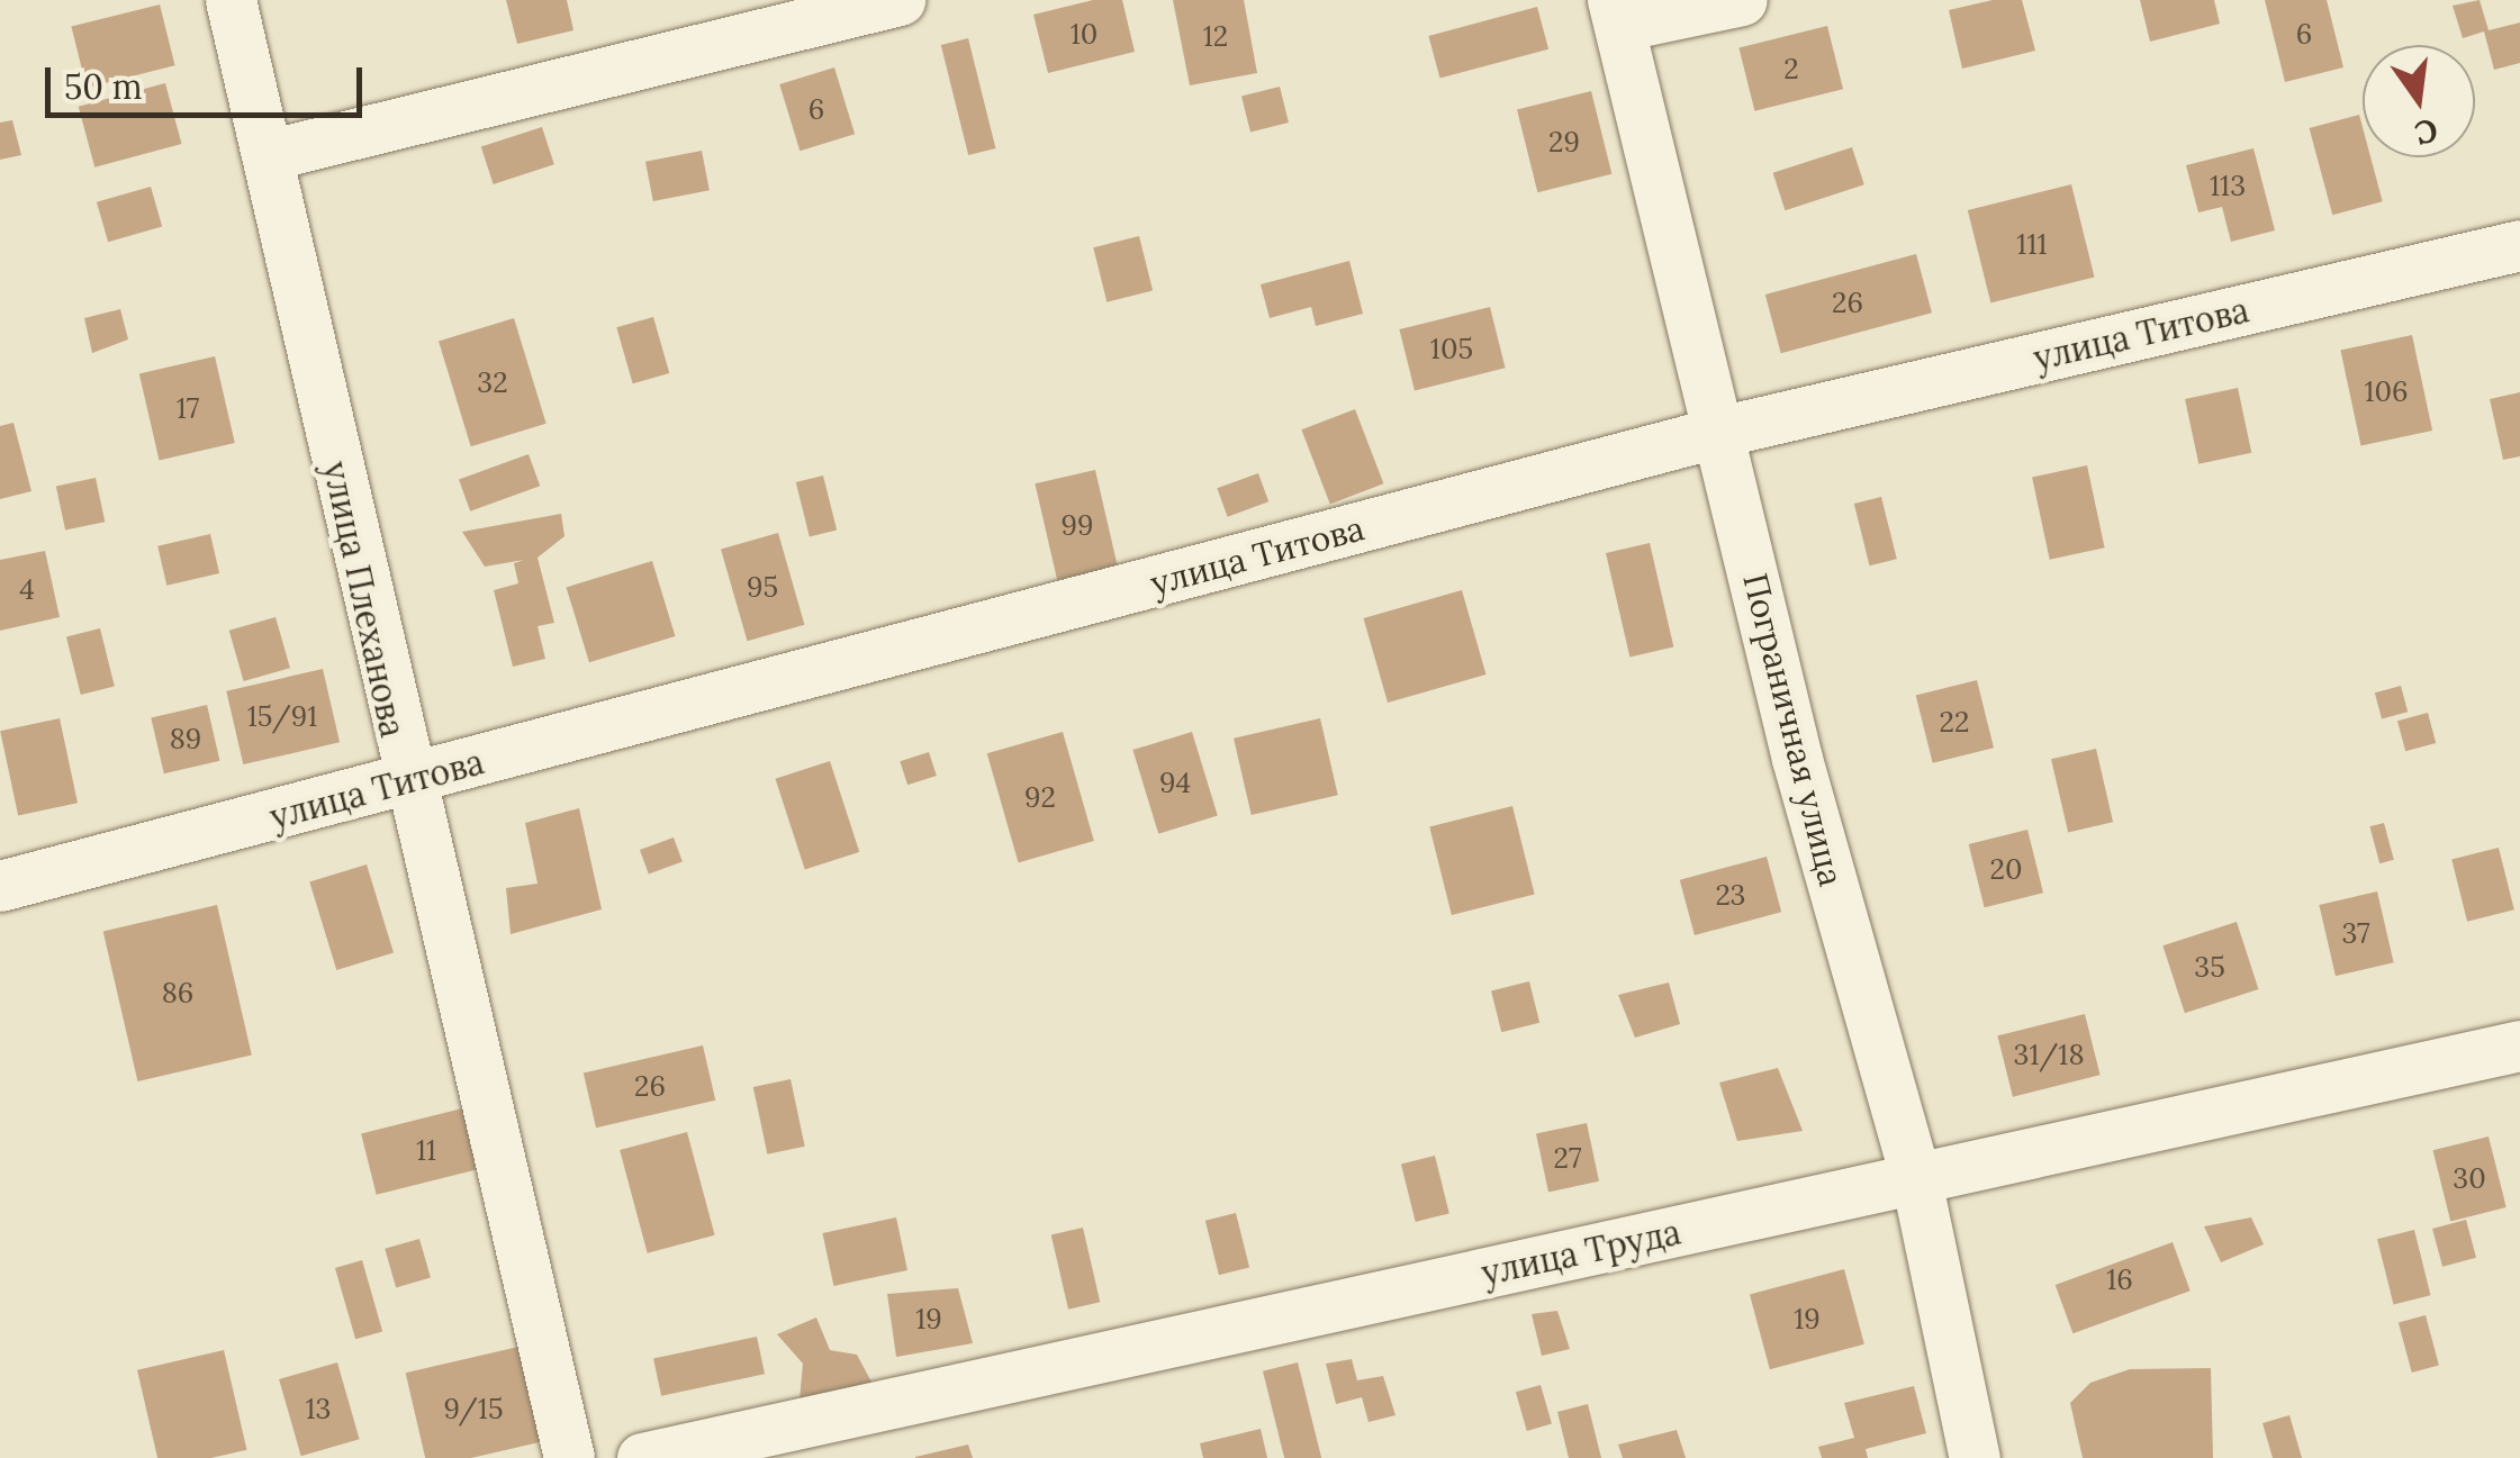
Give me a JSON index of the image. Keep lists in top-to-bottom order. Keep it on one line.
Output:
{"streets":{"street":["улица Титова","улица Плеханова","Пограничная улица","улица Труда"]},"crossings":[["улица Титова","улица Плеханова"],["улица Титова","Пограничная улица"],["Пограничная улица","улица Труда"]],"house_numbers":["10","6","12","2","6","29","113","111","26","105","32","106","17","99","95","4","15/91","22","89","94","92","20","23","37","35","86","31/18","26","11","27","30","16","19","19","13","9/15"],"scale_bar":"50 m","north":"bottom"}
